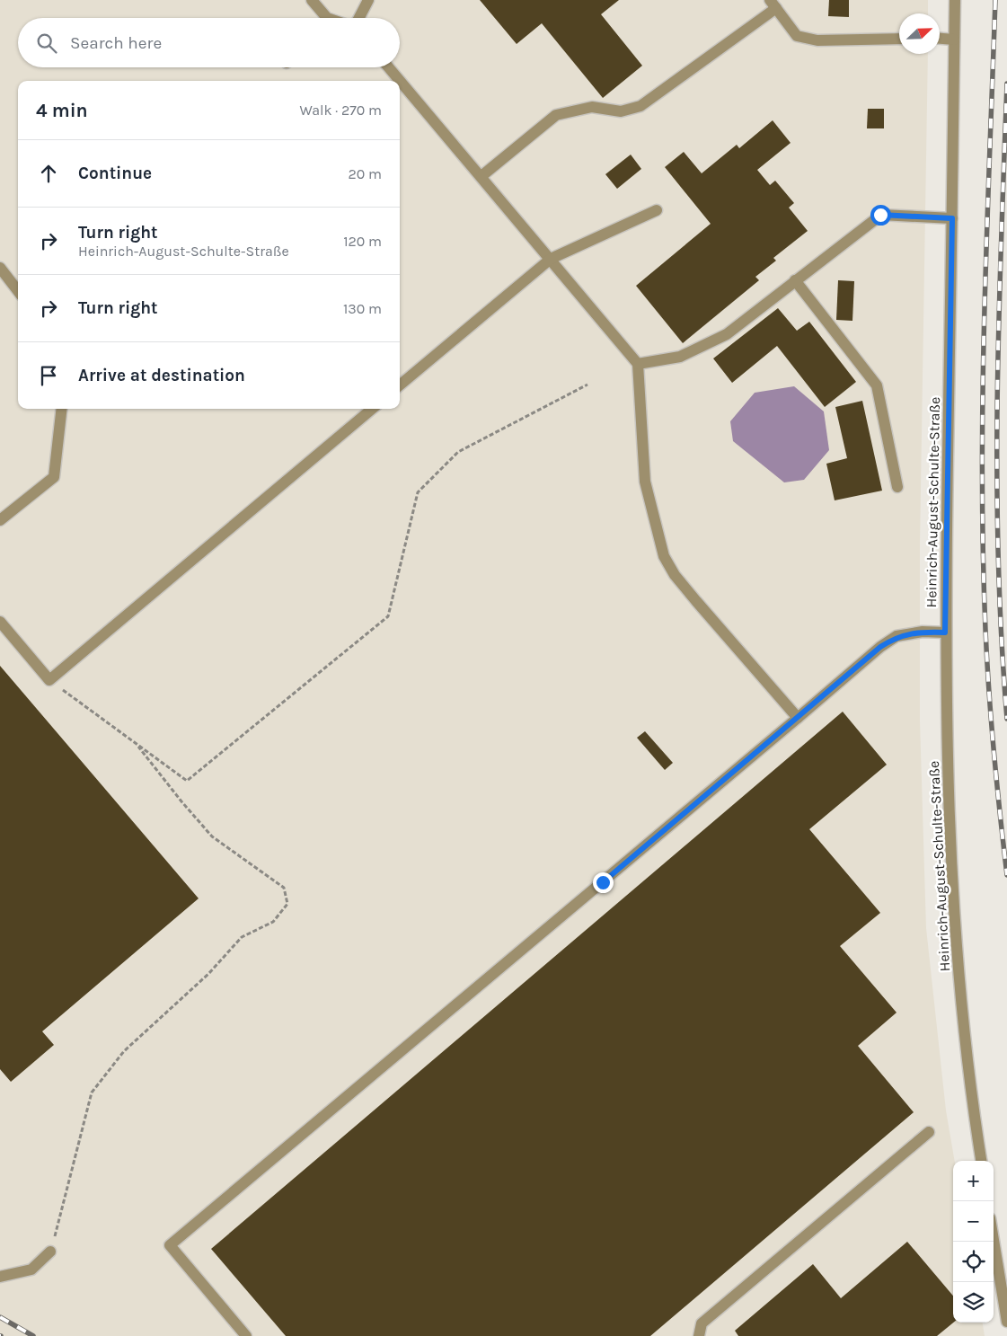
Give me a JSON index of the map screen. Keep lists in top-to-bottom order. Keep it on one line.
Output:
{"streets":{"street":["Heinrich-August-Schulte-Straße"]},"north":"top right","page":{"search":"Search here","heading":["4 min","Walk · 270 m"],"list":[["Continue","20 m"],["Turn right","Heinrich-August-Schulte-Straße","120 m"],["Turn right","130 m"],"Arrive at destination"],"map_buttons":["+","−"]}}
